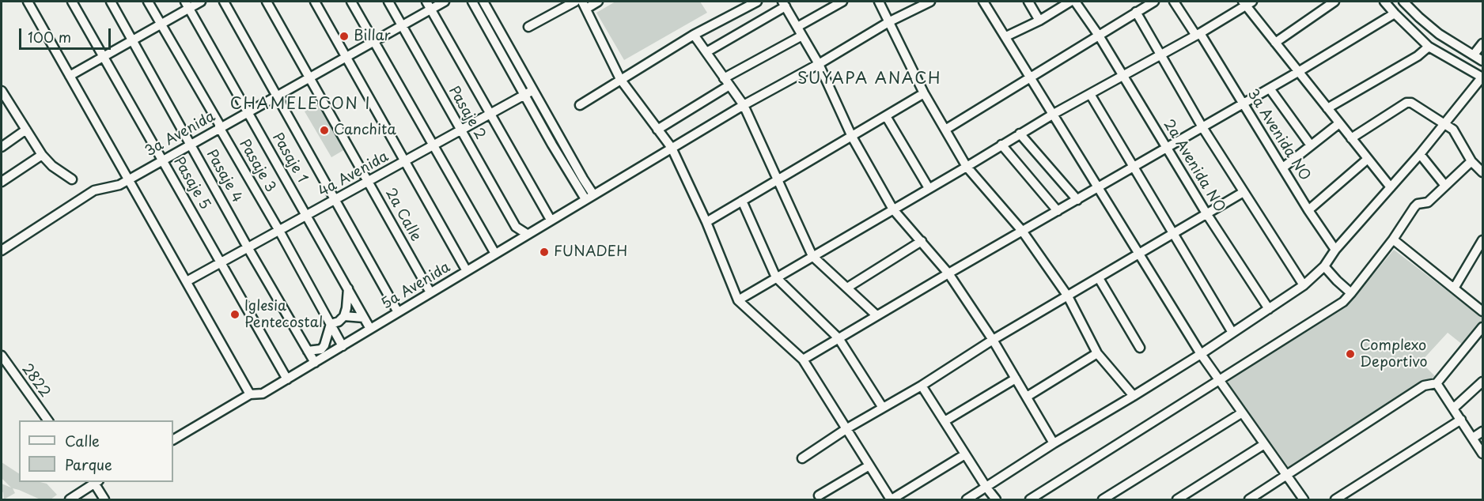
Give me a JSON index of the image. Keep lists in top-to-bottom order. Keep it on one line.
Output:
{"streets":{"street":["Pasaje 2","3a Avenida","3a Avenida NO","Pasaje 1","Pasaje 3","2a Avenida NO","4a Avenida","Pasaje 4","Pasaje 5","2a Calle","5a Avenida","2822"]},"crossings":[["Pasaje 2","3a Avenida"],["Pasaje 2","4a Avenida"],["Pasaje 2","5a Avenida"],["3a Avenida","Pasaje 1"],["3a Avenida","Pasaje 3"],["3a Avenida","Pasaje 4"],["3a Avenida","Pasaje 5"],["3a Avenida","2a Calle"],["Pasaje 1","4a Avenida"],["Pasaje 1","5a Avenida"],["Pasaje 3","4a Avenida"],["Pasaje 3","5a Avenida"],["4a Avenida","Pasaje 4"],["4a Avenida","Pasaje 5"],["4a Avenida","2a Calle"],["Pasaje 4","5a Avenida"],["Pasaje 5","5a Avenida"],["2a Calle","5a Avenida"]],"districts":["SUYAPA ANACH","CHAMELECON I"],"places":["Billar","Canchita","FUNADEH","Iglesia Pentecostal","Complexo Deportivo"],"legend":["Calle","Parque"],"scale_bar":"100 m"}
